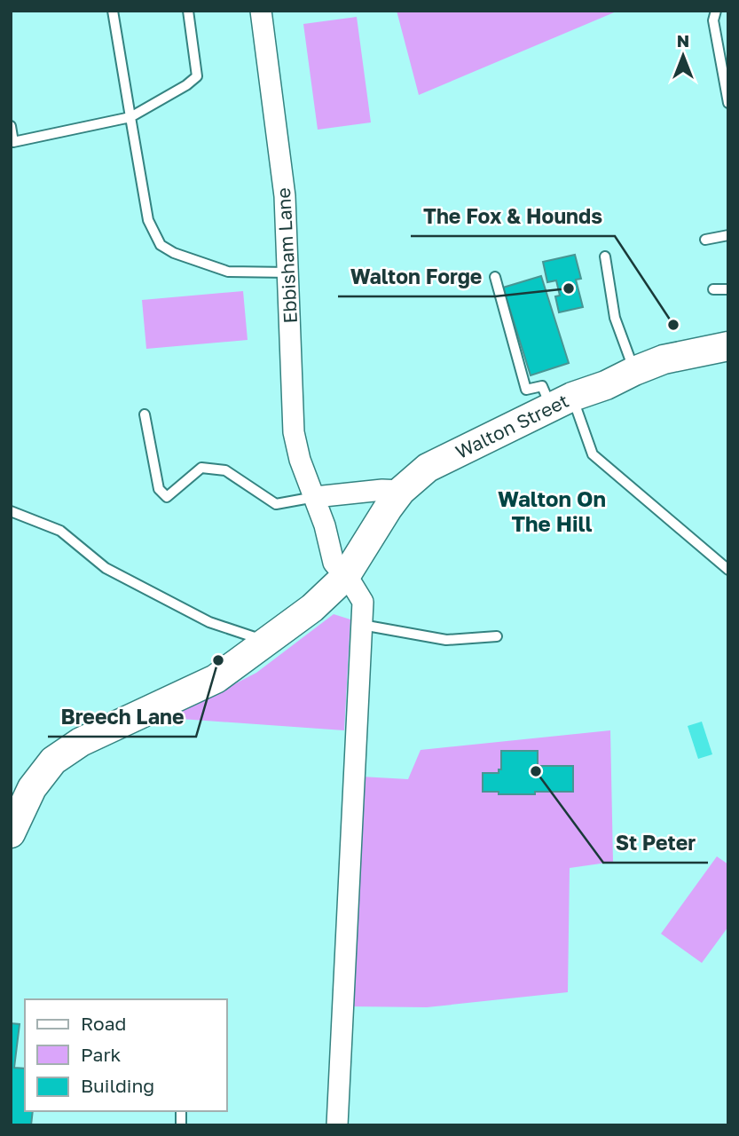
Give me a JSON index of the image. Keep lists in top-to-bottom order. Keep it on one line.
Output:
{"streets":{"main road":["Walton Street"],"street":["Ebbisham Lane"]},"crossings":[["Ebbisham Lane","Walton Street"]],"districts":["Walton On The Hill"],"places":["Walton Forge","The Fox & Hounds","Breech Lane","St Peter"],"legend":["Road","Park","Building"],"north":"top"}
